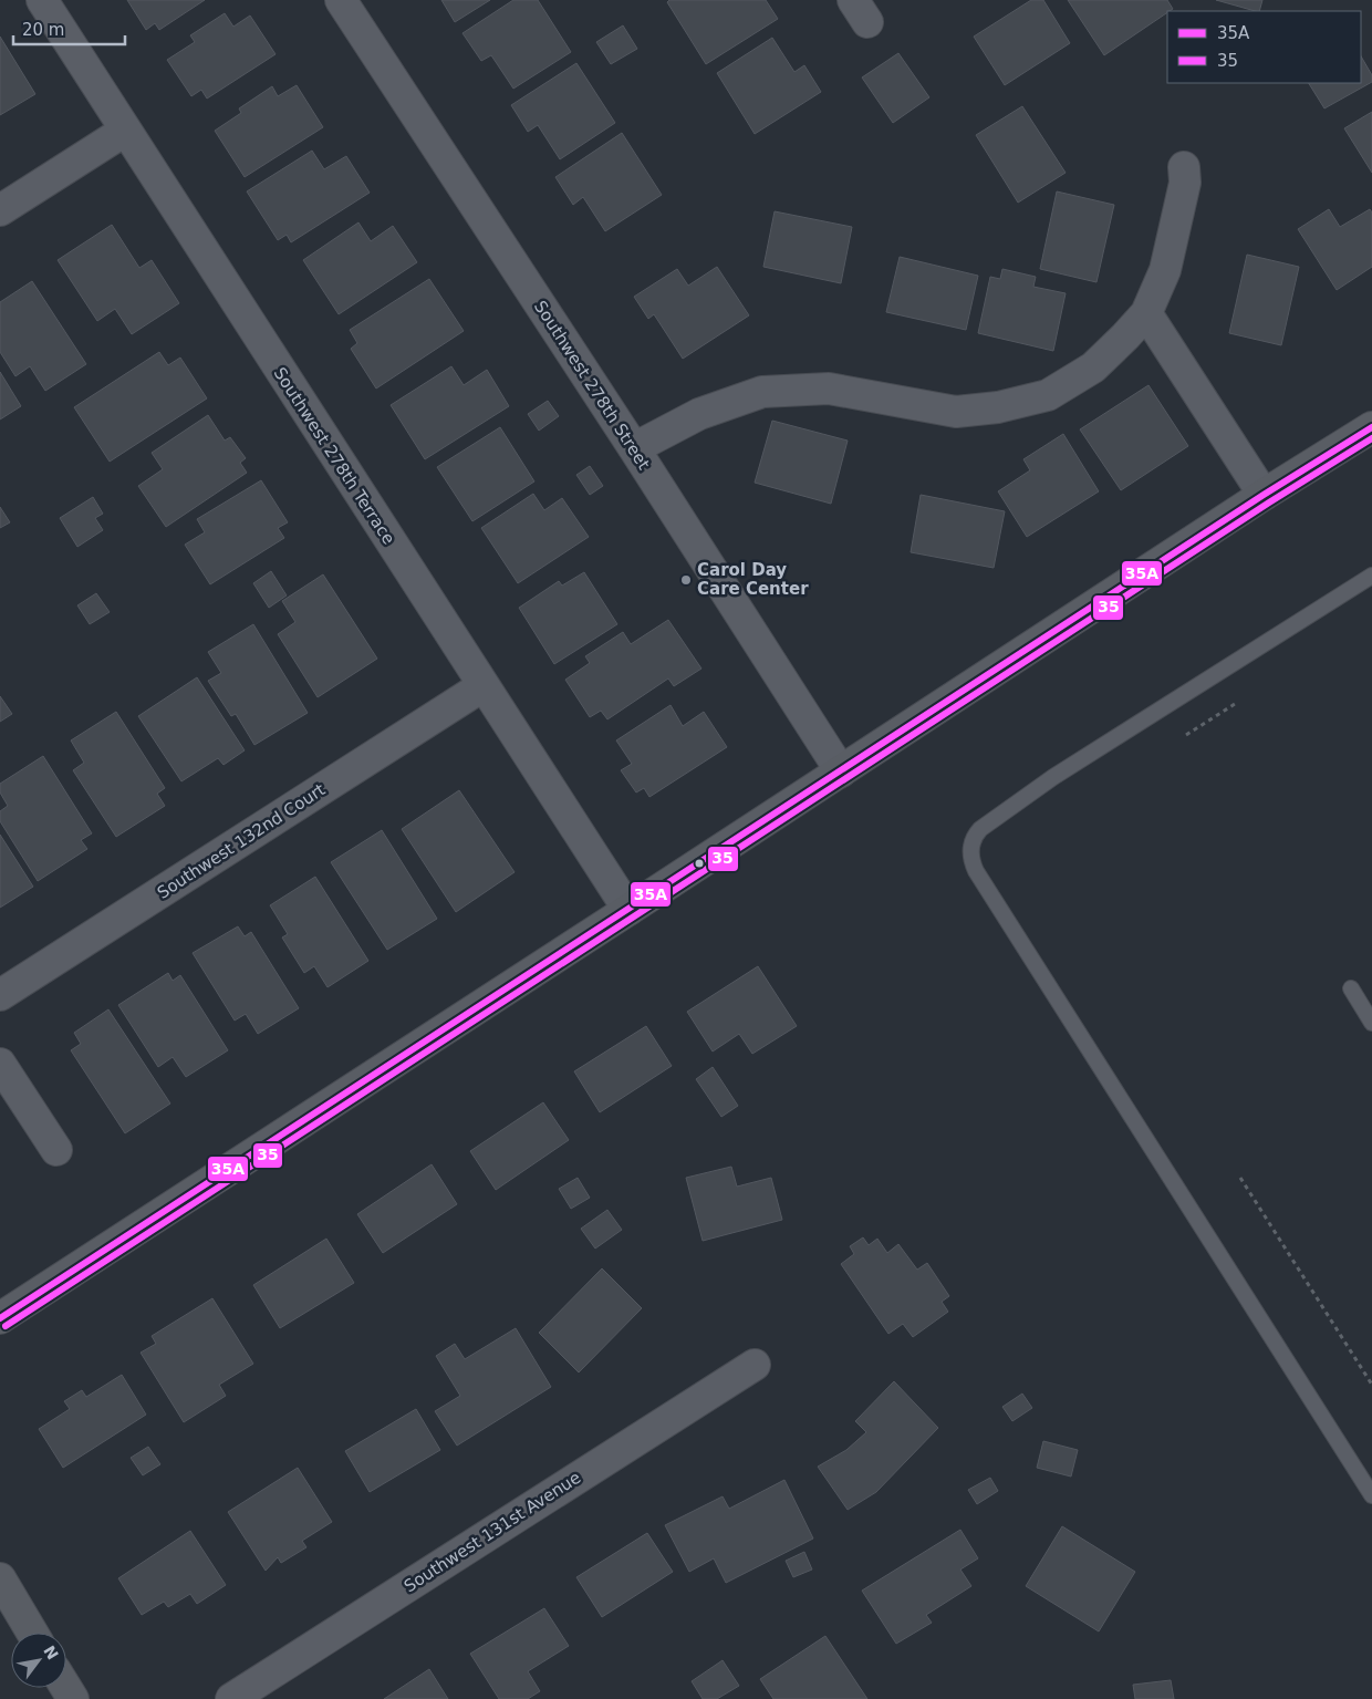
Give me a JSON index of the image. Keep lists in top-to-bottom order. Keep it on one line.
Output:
{"streets":{"street":["Southwest 278th Street","Southwest 278th Terrace","Southwest 132nd Court","Southwest 131st Avenue"]},"crossings":[["Southwest 278th Terrace","Southwest 132nd Court"]],"places":["Carol Day Care Center"],"lines":["transit line 35A","transit line 35"],"legend":["35A","35"],"scale_bar":"20 m","north":"top right"}
